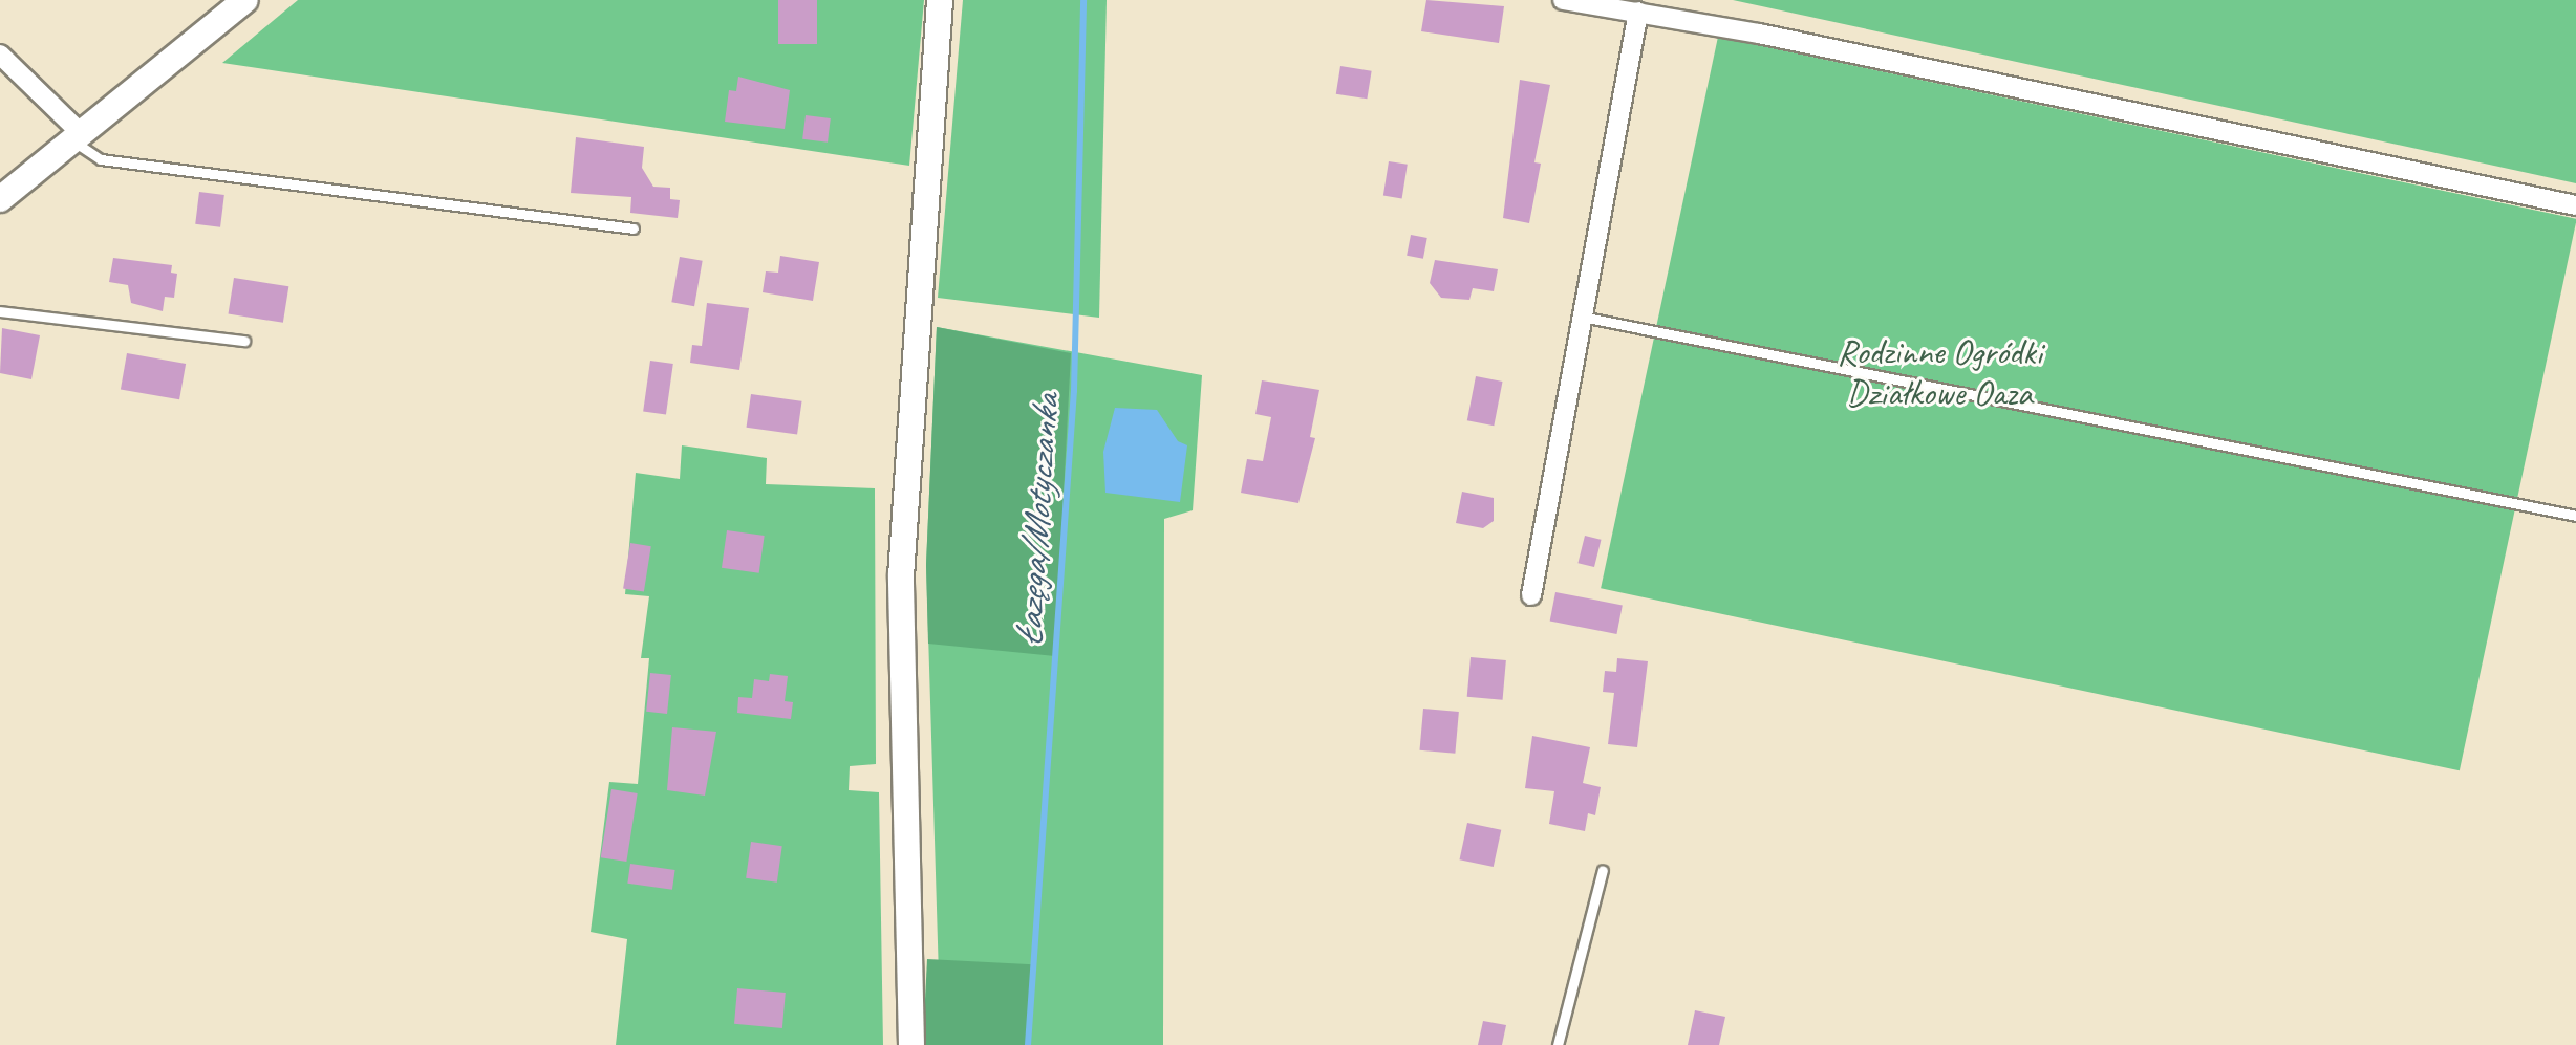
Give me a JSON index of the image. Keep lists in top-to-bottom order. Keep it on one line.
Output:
{"water":["Łazęga/Motyczanka"],"parks":["Rodzinne Ogródki Działkowe Oaza"]}
